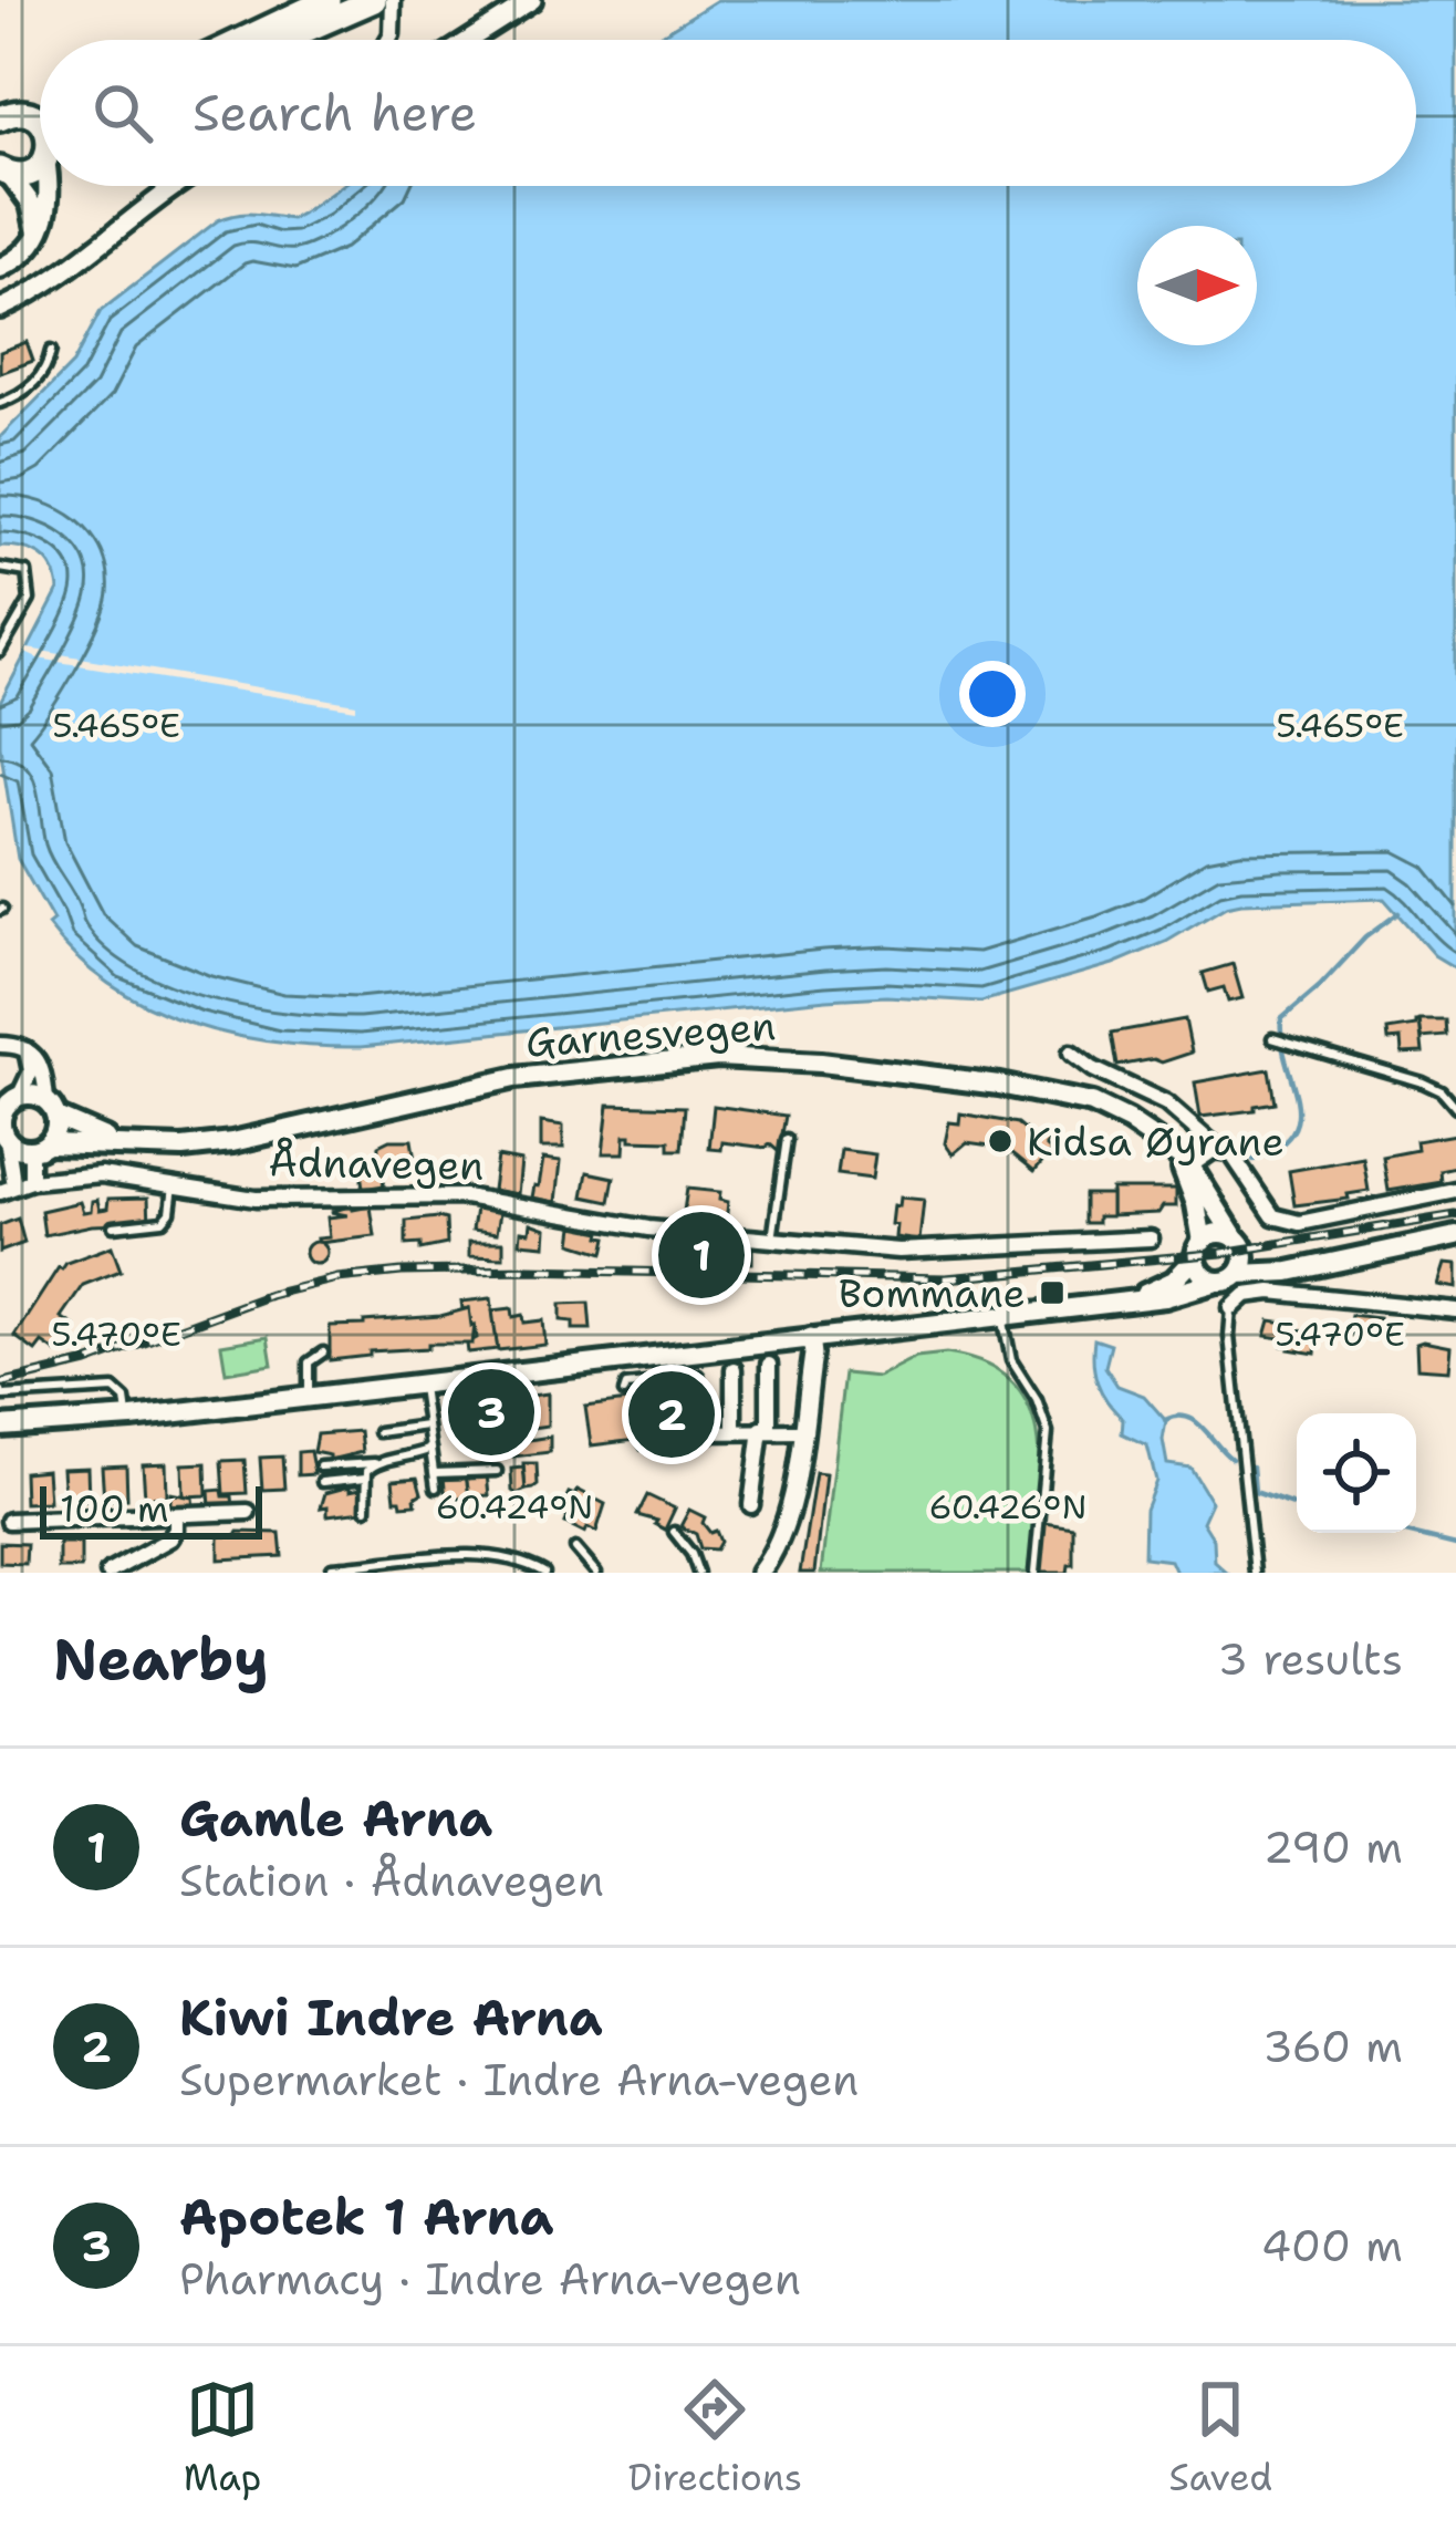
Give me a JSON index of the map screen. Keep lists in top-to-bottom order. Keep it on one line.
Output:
{"streets":{"main road":["Garnesvegen"],"street":["Ådnavegen"]},"places":{"other":["Kidsa Øyrane"],"transit":["Bommane"]},"scale_bar":"100 m","north":"right","page":{"search":"Search here","pins":["1","3","2"],"scale":"100 m","heading":["Nearby","3 results"],"list":[{"mark":"1","name":"Gamle Arna","note":"Station · Ådnavegen","value":"290 m"},{"mark":"2","name":"Kiwi Indre Arna","note":"Supermarket · Indre Arna-vegen","value":"360 m"},{"mark":"3","name":"Apotek 1 Arna","note":"Pharmacy · Indre Arna-vegen","value":"400 m"}],"nav":["Map","Directions","Saved"]},"coordinates":["5.465°E","5.470°E","60.424°N","60.426°N"]}
